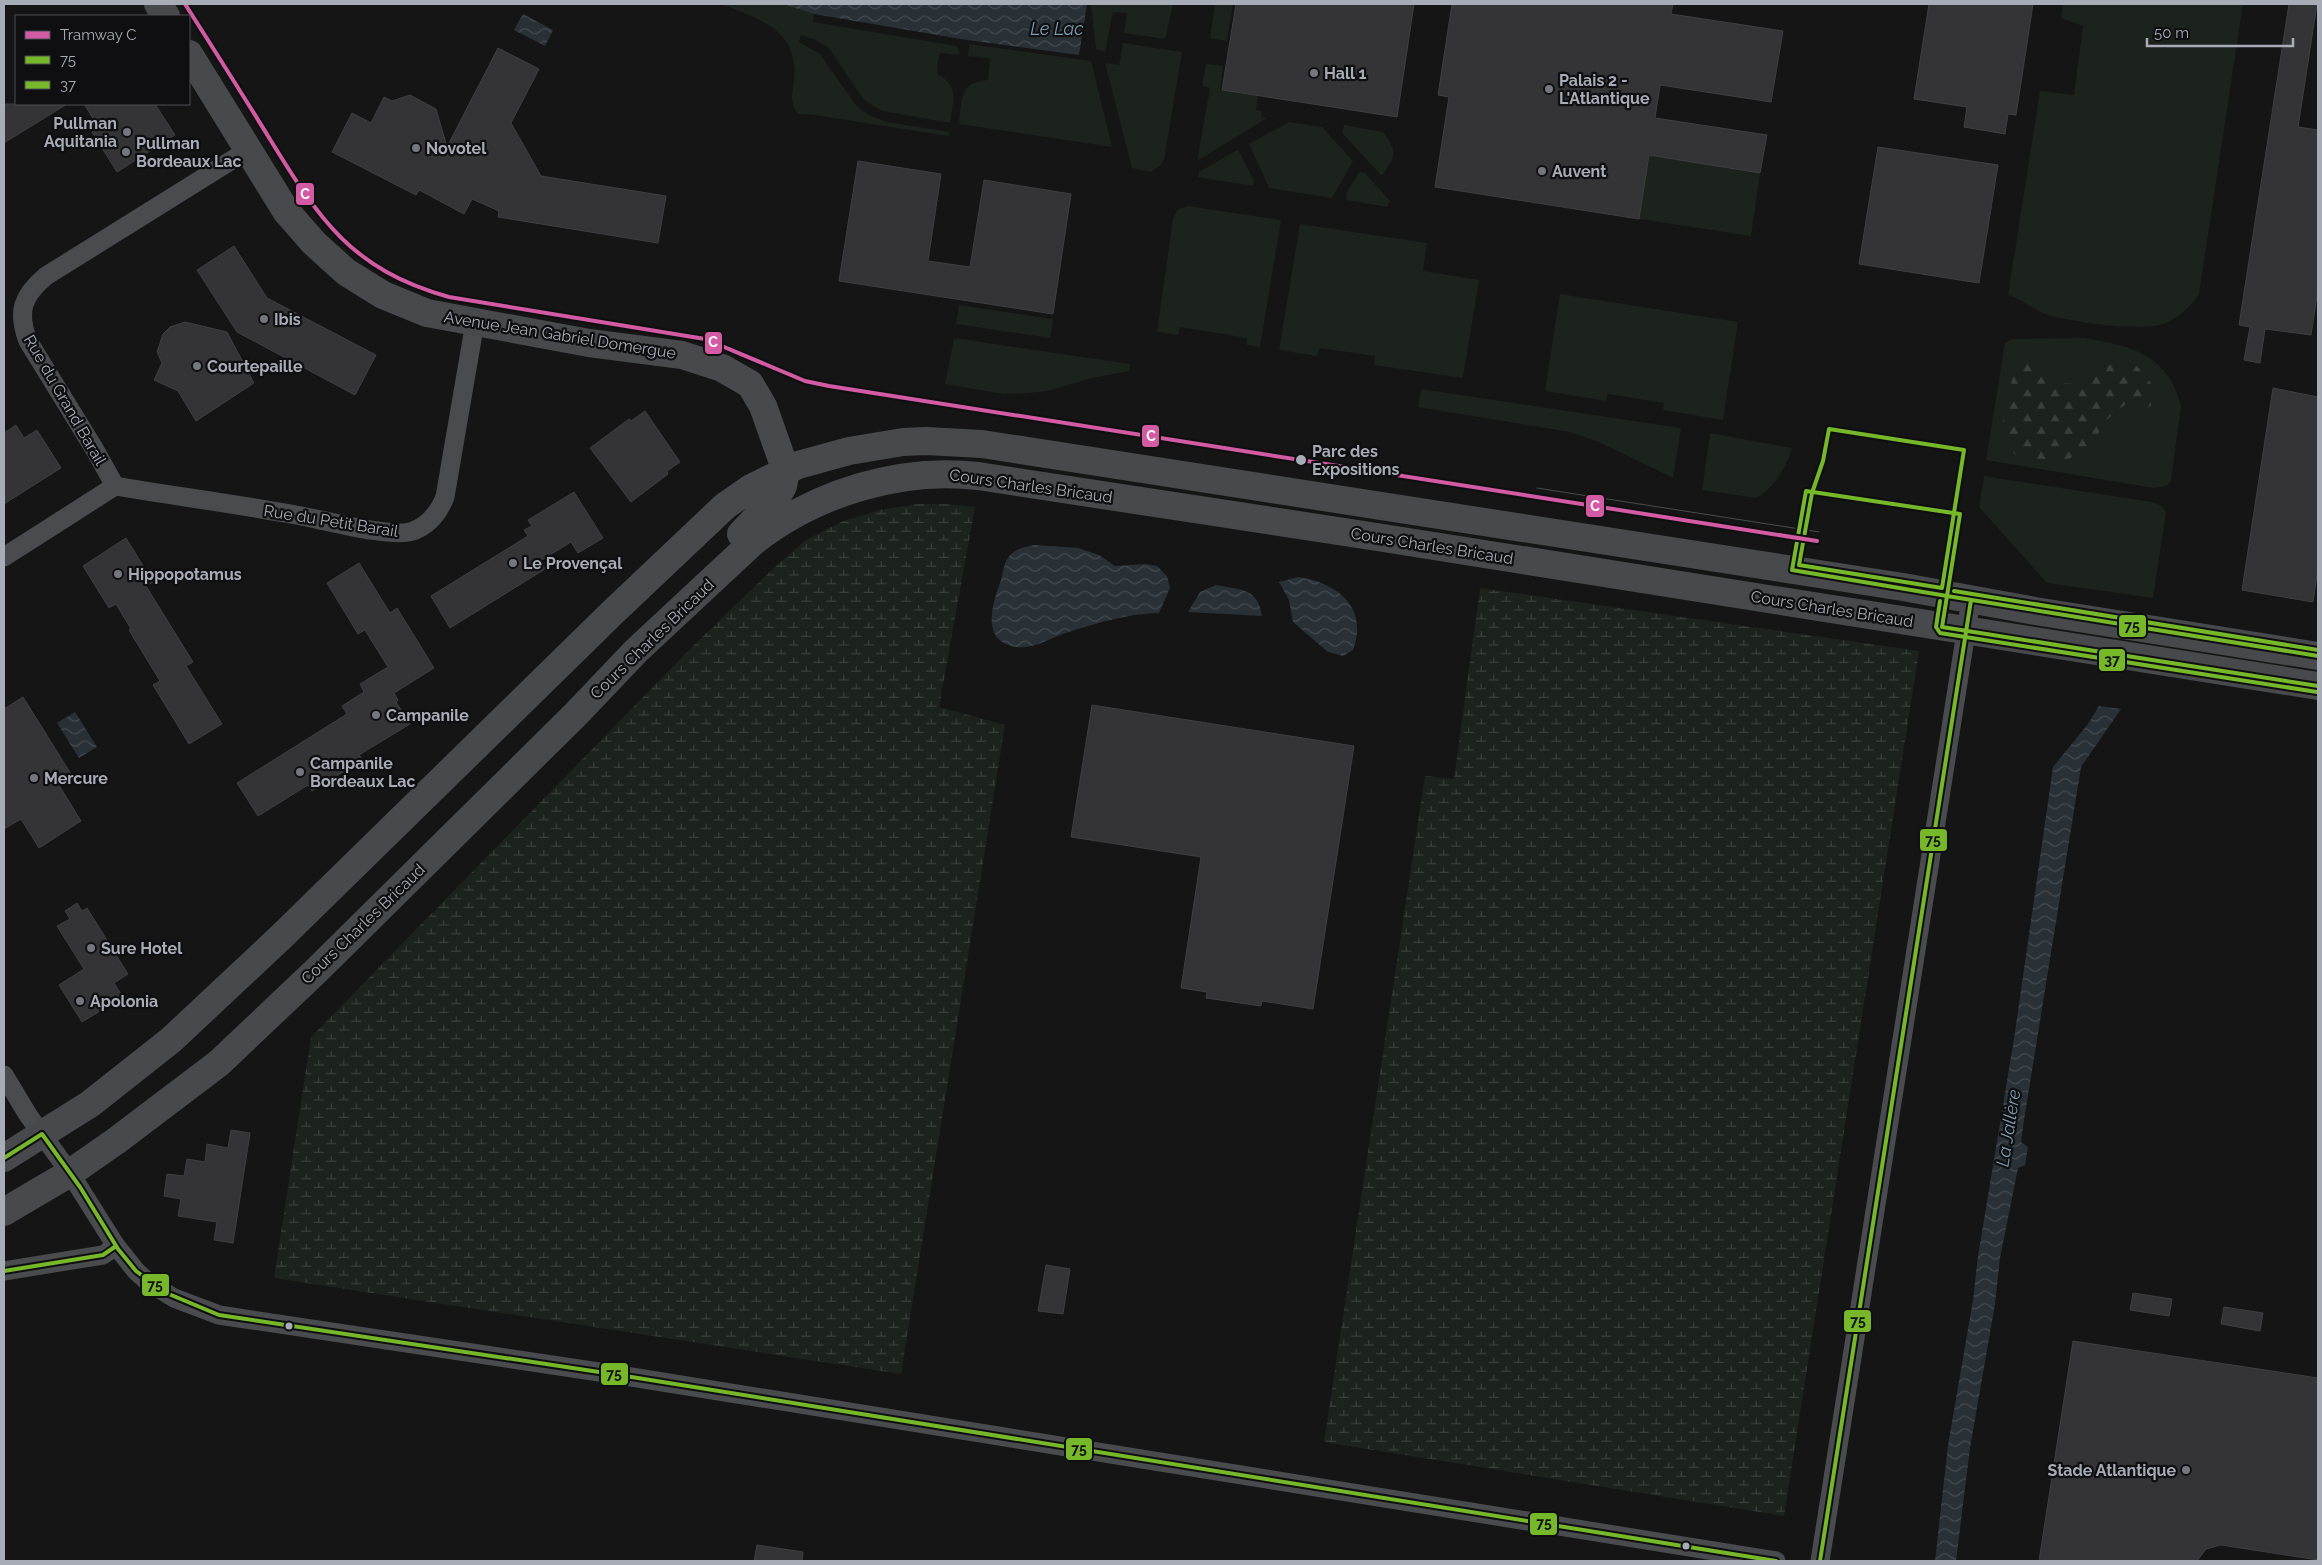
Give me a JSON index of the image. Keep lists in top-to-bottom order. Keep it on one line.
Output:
{"streets":{"main road":["Avenue Jean Gabriel Domergue","Cours Charles Bricaud"],"street":["Rue du Grand Barail","Rue du Petit Barail"]},"crossings":[["Avenue Jean Gabriel Domergue","Rue du Grand Barail"],["Avenue Jean Gabriel Domergue","Cours Charles Bricaud"],["Avenue Jean Gabriel Domergue","Rue du Petit Barail"],["Rue du Grand Barail","Rue du Petit Barail"]],"water":["Le Lac","La Jallère"],"places":["Hall 1","Palais 2 - L'Atlantique","Pullman Aquitania","Novotel","Pullman Bordeaux Lac","Auvent","Ibis","Courtepaille","Parc des Expositions","Le Provençal","Hippopotamus","Campanile","Campanile Bordeaux Lac","Mercure","Sure Hotel","Apolonia","Stade Atlantique"],"lines":["tram line C","transit line 37","transit line 75"],"legend":["Tramway C","75","37"],"scale_bar":"50 m"}
